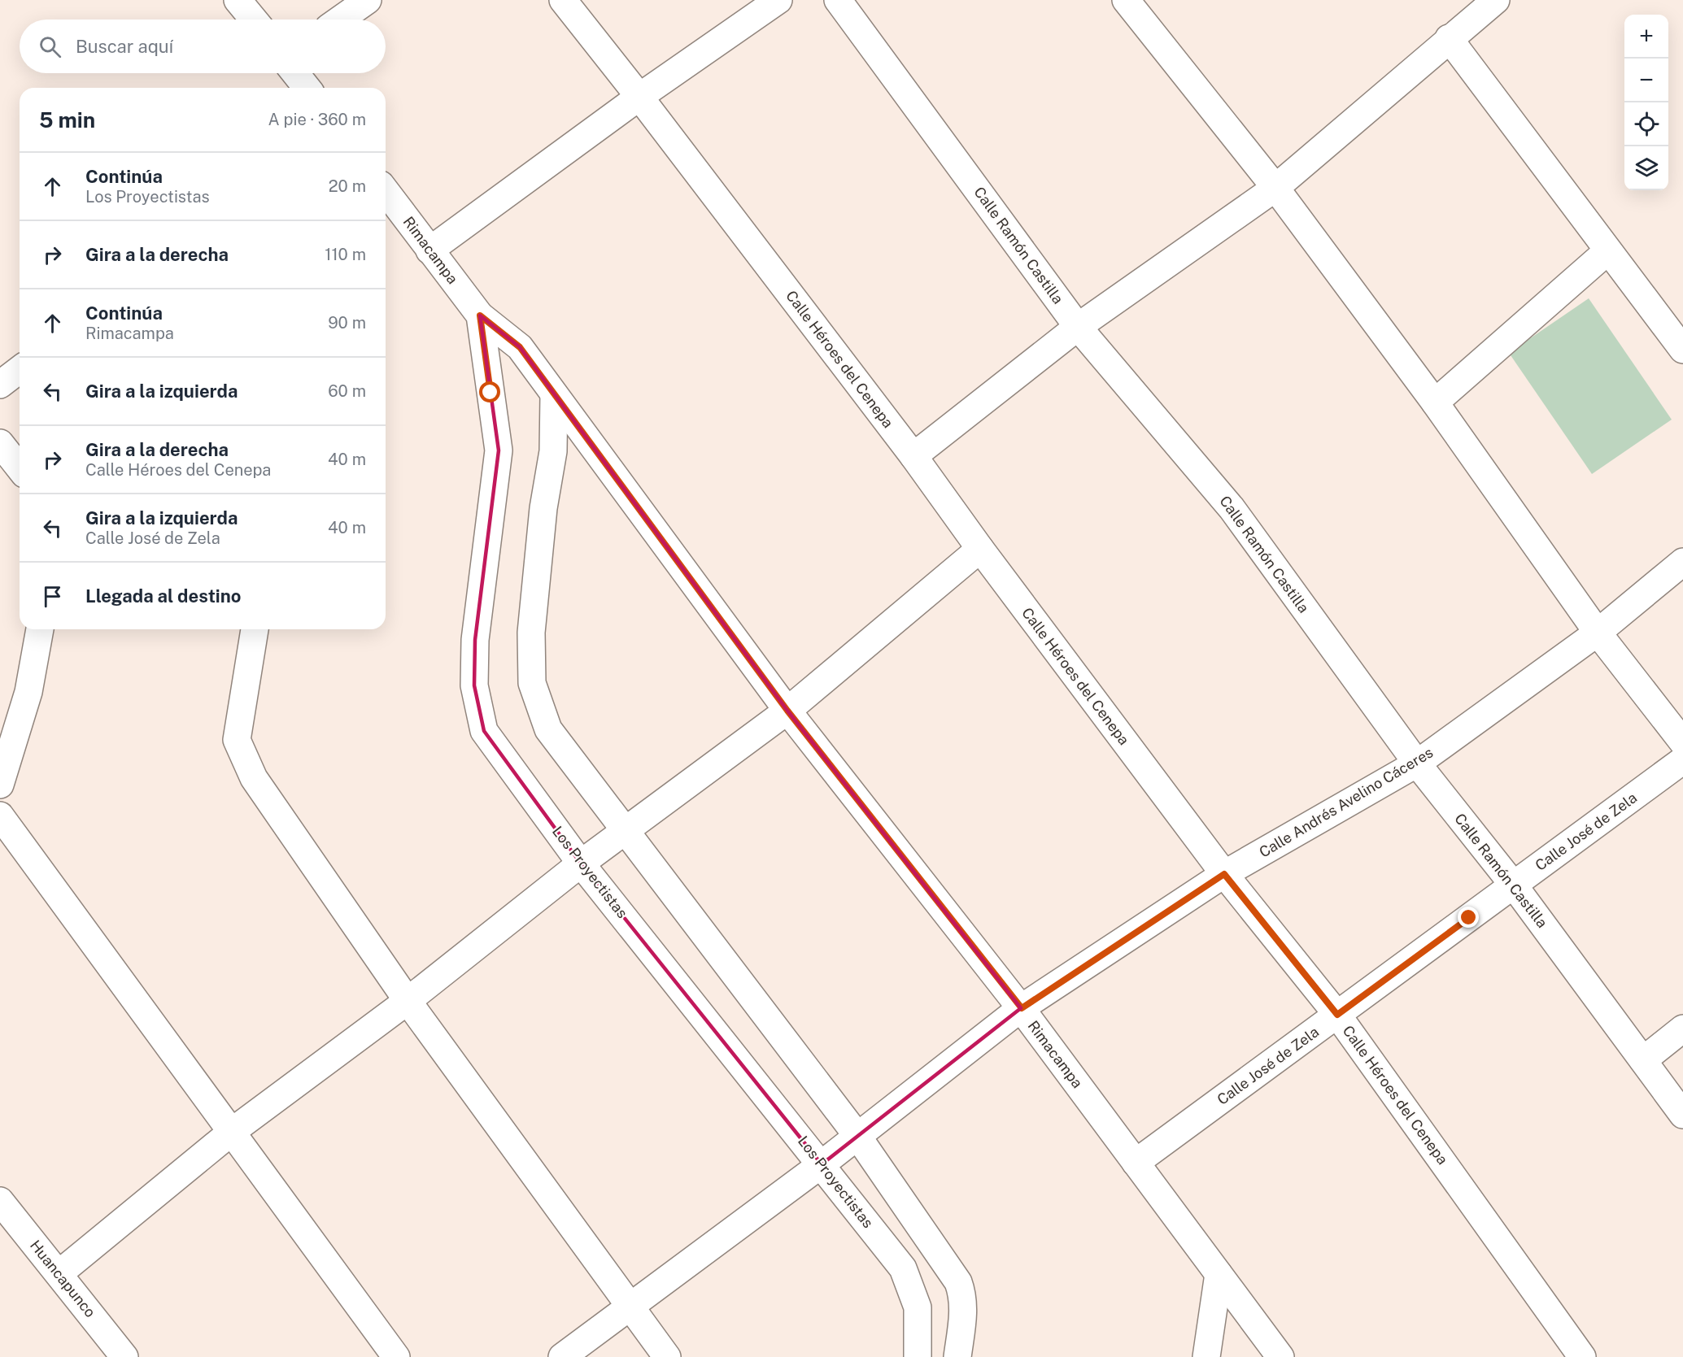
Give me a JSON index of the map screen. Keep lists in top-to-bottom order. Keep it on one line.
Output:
{"streets":{"street":["Calle Ramón Castilla","Rimacampa","Calle Héroes del Cenepa","Calle Andrés Avelino Cáceres","Calle José de Zela","Los Proyectistas","Huancapunco"]},"crossings":[["Calle Ramón Castilla","Calle Andrés Avelino Cáceres"],["Calle Ramón Castilla","Calle José de Zela"],["Rimacampa","Calle Andrés Avelino Cáceres"],["Rimacampa","Calle José de Zela"],["Rimacampa","Los Proyectistas"],["Calle Héroes del Cenepa","Calle Andrés Avelino Cáceres"],["Calle Héroes del Cenepa","Calle José de Zela"],["Calle Andrés Avelino Cáceres","Los Proyectistas"]],"page":{"map_buttons":["+","−"],"search":"Buscar aquí","heading":["5 min","A pie · 360 m"],"list":[["Continúa","Los Proyectistas","20 m"],["Gira a la derecha","110 m"],["Continúa","Rimacampa","90 m"],["Gira a la izquierda","60 m"],["Gira a la derecha","Calle Héroes del Cenepa","40 m"],["Gira a la izquierda","Calle José de Zela","40 m"],"Llegada al destino"]}}
